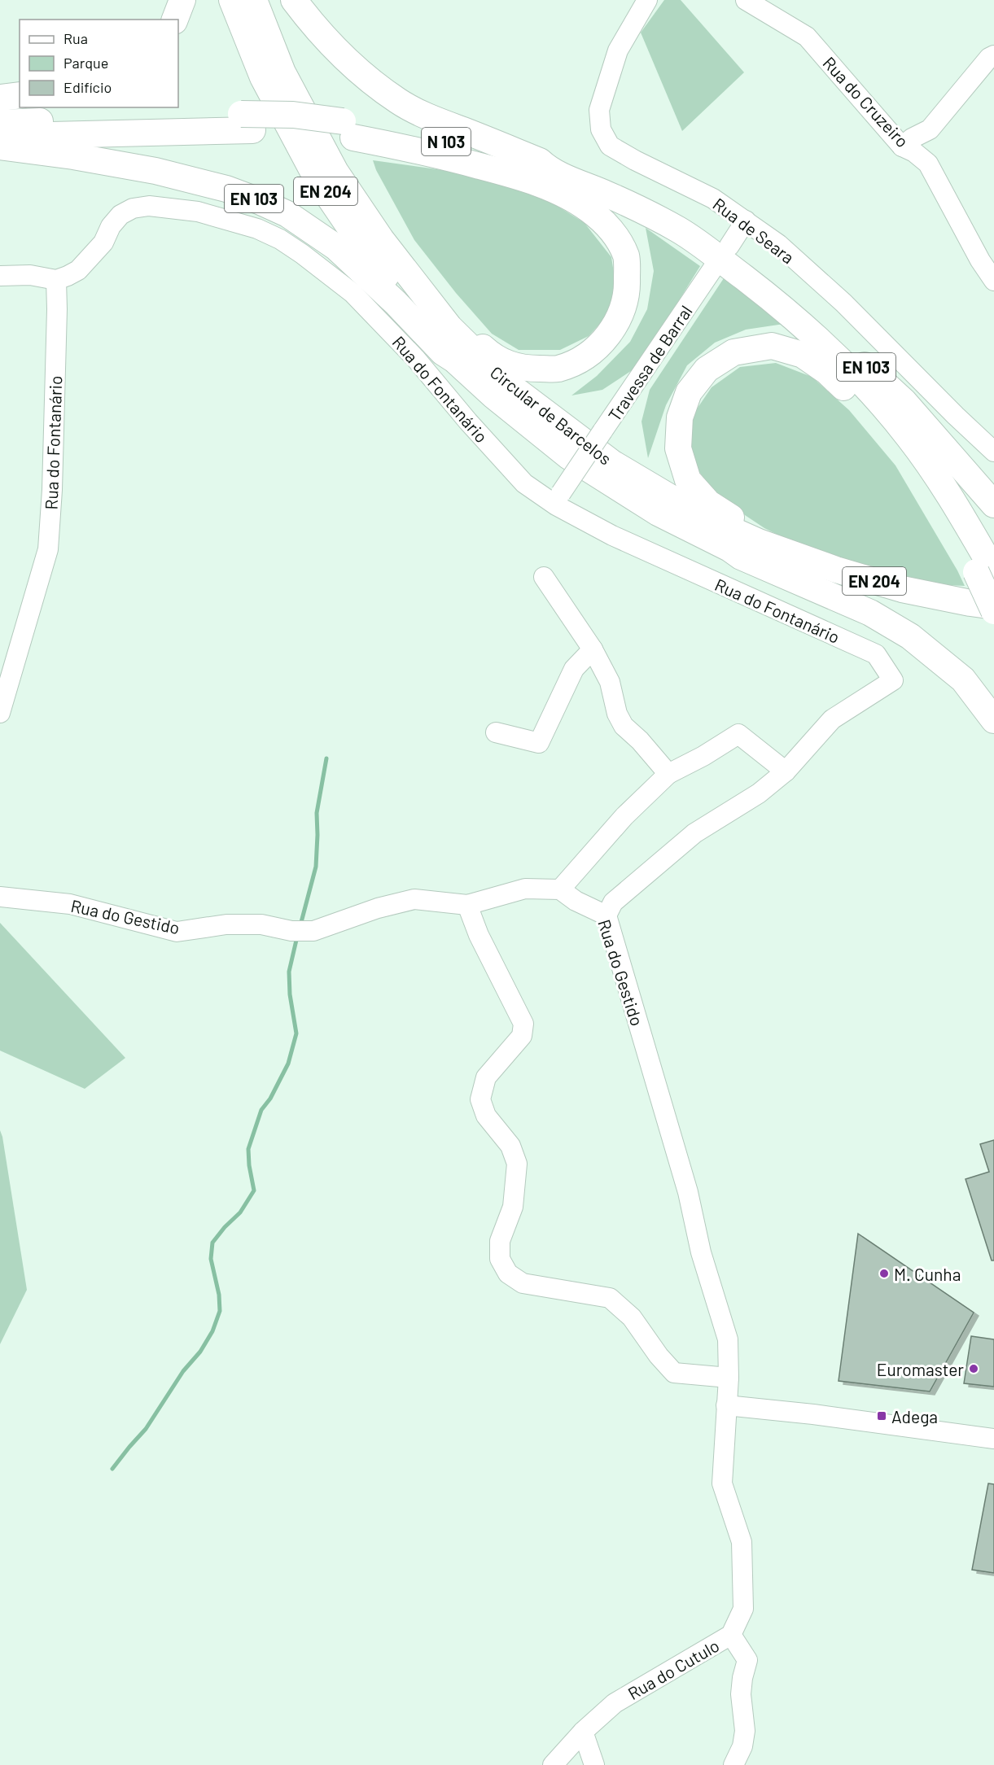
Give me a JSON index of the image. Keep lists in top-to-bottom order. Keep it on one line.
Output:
{"streets":{"main road":["N 103","EN 204","EN 103","Circular de Barcelos"],"street":["Rua do Cruzeiro","Rua de Seara","Travessa de Barral","Rua do Fontanário","Rua do Gestido","Rua do Cutulo"]},"crossings":[["N 103","EN 103"],["EN 204","EN 103"],["EN 103","Travessa de Barral"],["Rua de Seara","Travessa de Barral"],["Travessa de Barral","Rua do Fontanário"],["Rua do Fontanário","Rua do Gestido"],["Rua do Gestido","Rua do Cutulo"]],"places":{"other":["M. Cunha","Euromaster"],"transit":["Adega"]},"legend":["Rua","Parque","Edifício"]}
